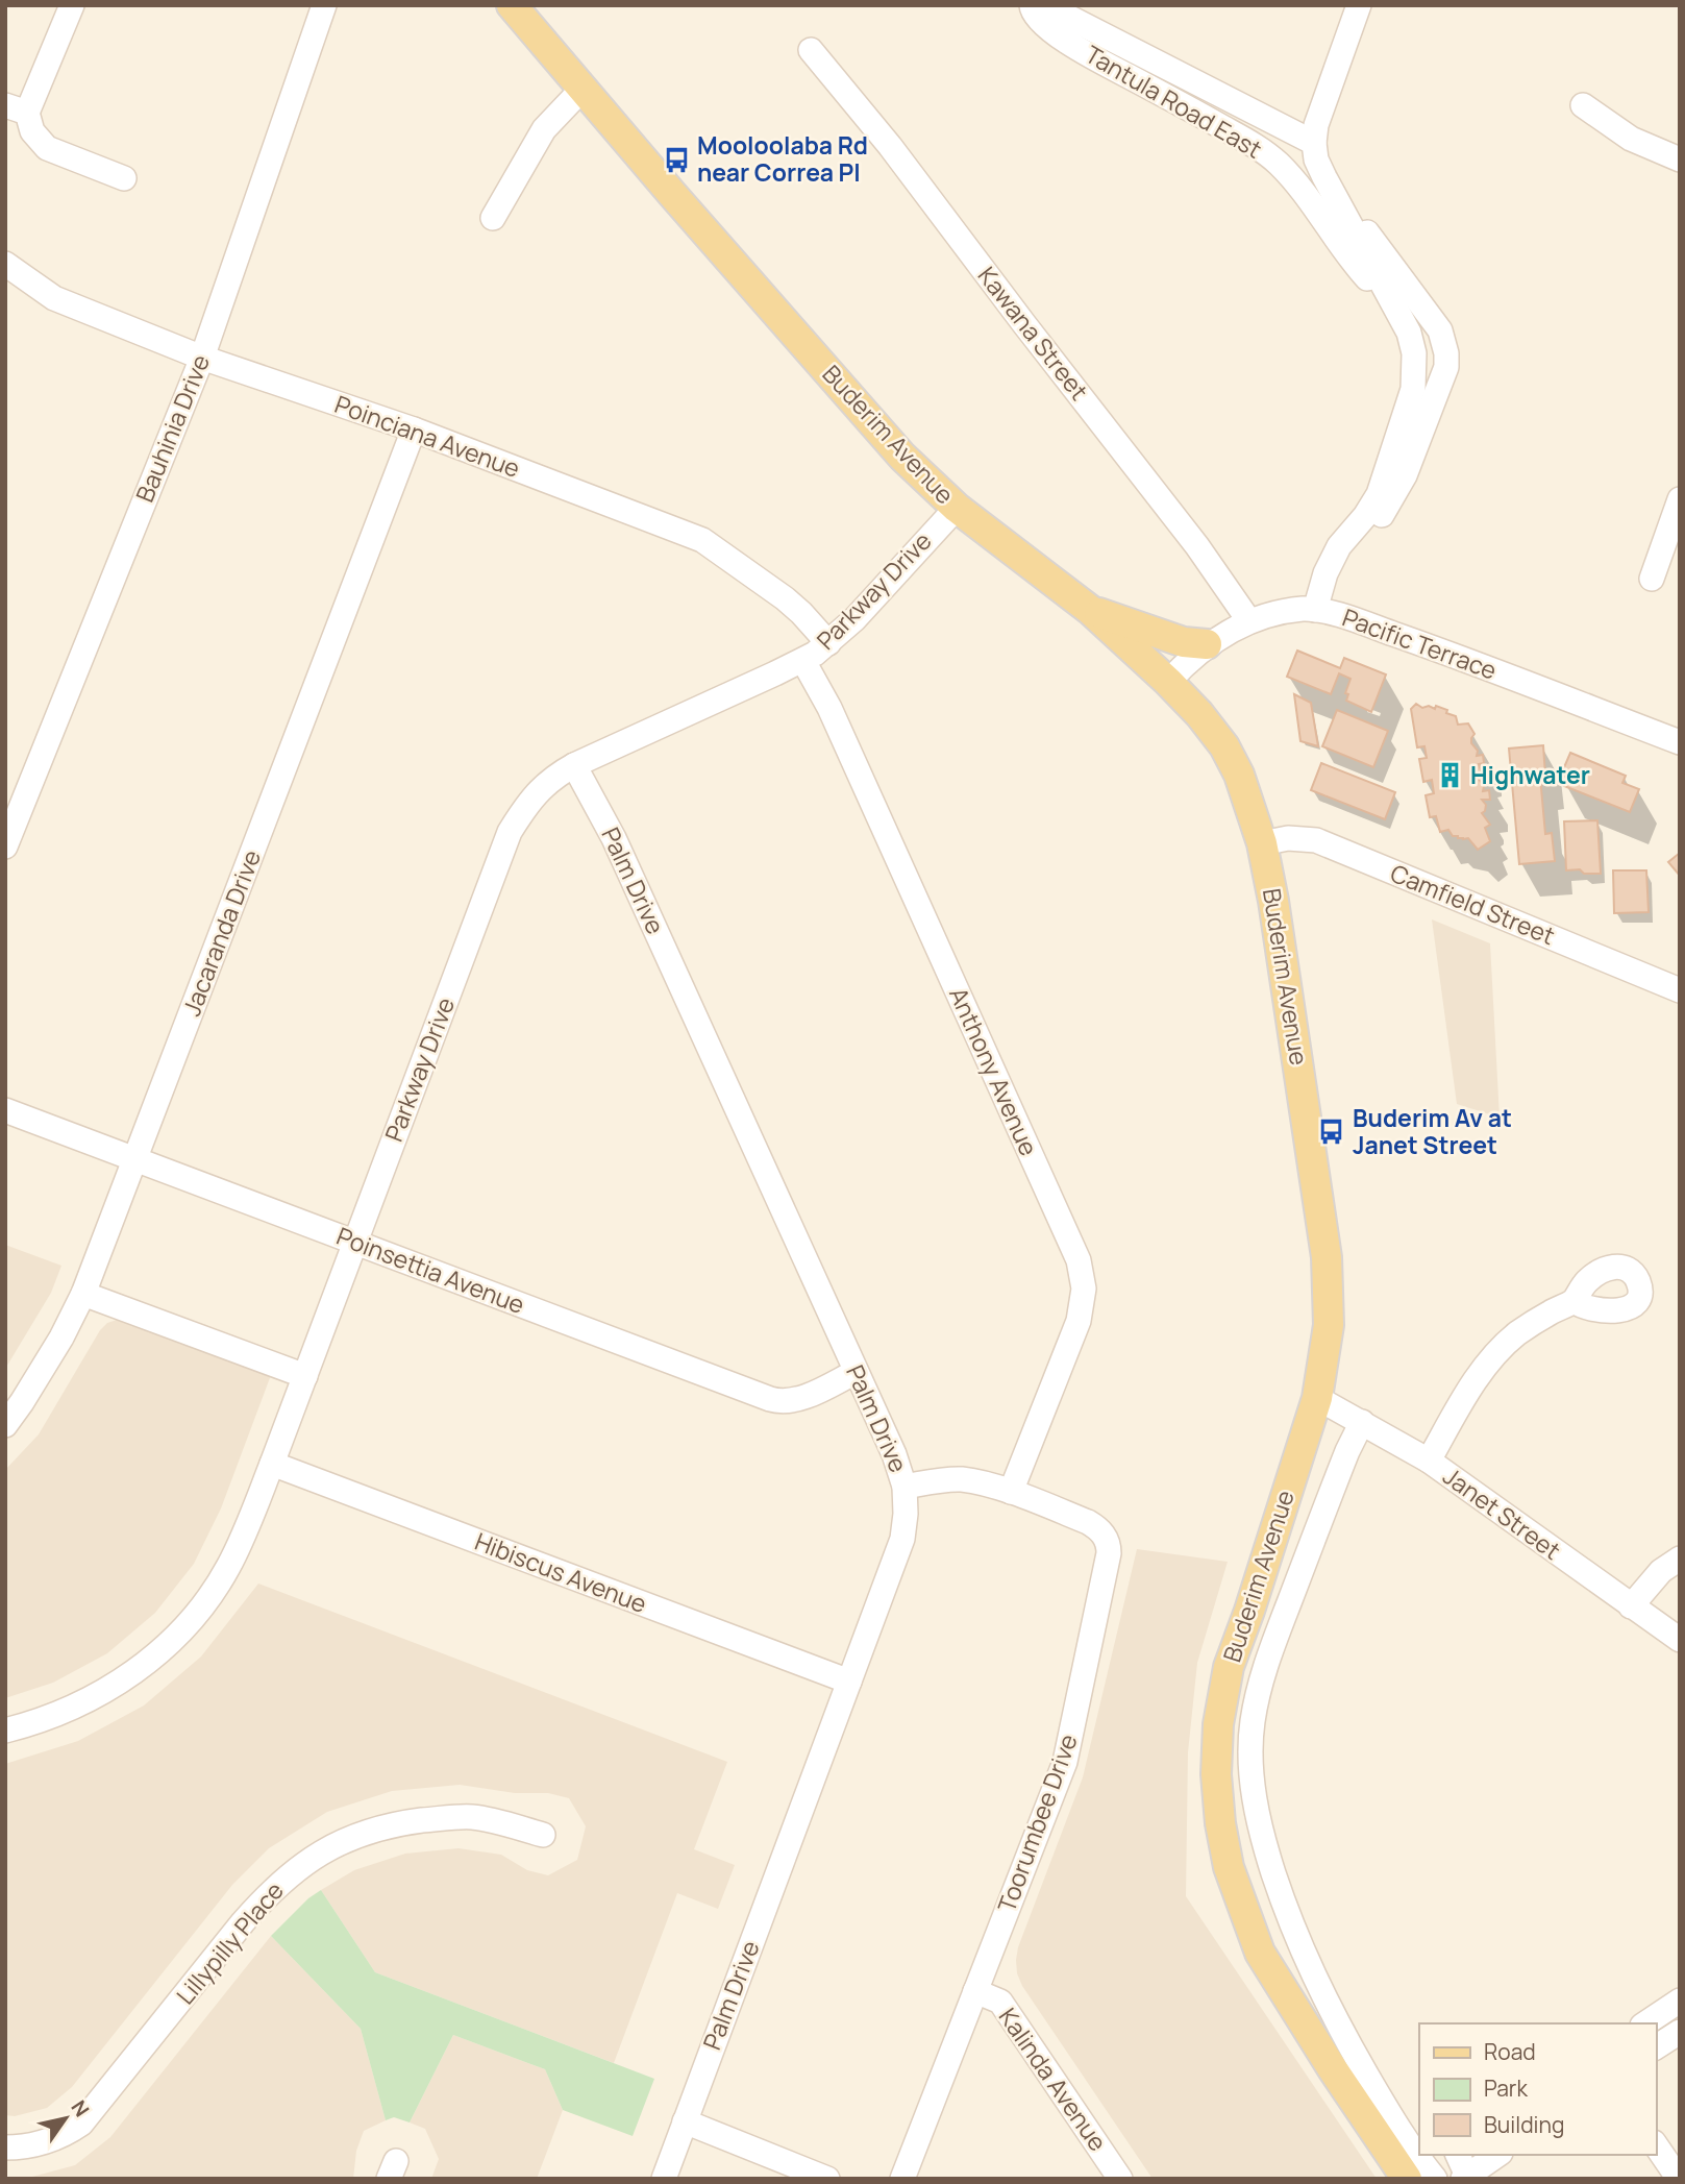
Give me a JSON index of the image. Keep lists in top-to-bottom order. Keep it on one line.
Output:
{"streets":{"main road":["Buderim Avenue"],"street":["Tantula Road East","Kawana Street","Bauhinia Drive","Poinciana Avenue","Parkway Drive","Pacific Terrace","Palm Drive","Camfield Street","Jacaranda Drive","Anthony Avenue","Poinsettia Avenue","Janet Street","Hibiscus Avenue","Toorumbee Drive","Lillypilly Place","Kalinda Avenue"]},"crossings":[["Tantula Road East","Pacific Terrace"],["Kawana Street","Pacific Terrace"],["Bauhinia Drive","Poinciana Avenue"],["Buderim Avenue","Parkway Drive"],["Buderim Avenue","Pacific Terrace"],["Buderim Avenue","Camfield Street"],["Buderim Avenue","Janet Street"],["Poinciana Avenue","Parkway Drive"],["Poinciana Avenue","Jacaranda Drive"],["Parkway Drive","Palm Drive"],["Parkway Drive","Anthony Avenue"],["Parkway Drive","Poinsettia Avenue"],["Parkway Drive","Hibiscus Avenue"],["Palm Drive","Poinsettia Avenue"],["Palm Drive","Hibiscus Avenue"],["Palm Drive","Toorumbee Drive"],["Jacaranda Drive","Poinsettia Avenue"],["Anthony Avenue","Toorumbee Drive"],["Toorumbee Drive","Kalinda Avenue"]],"places":{"bus stop":["Mooloolaba Rd near Correa Pl","Buderim Av at Janet Street"],"building":["Highwater"]},"legend":["Road","Park","Building"],"north":"top right"}
